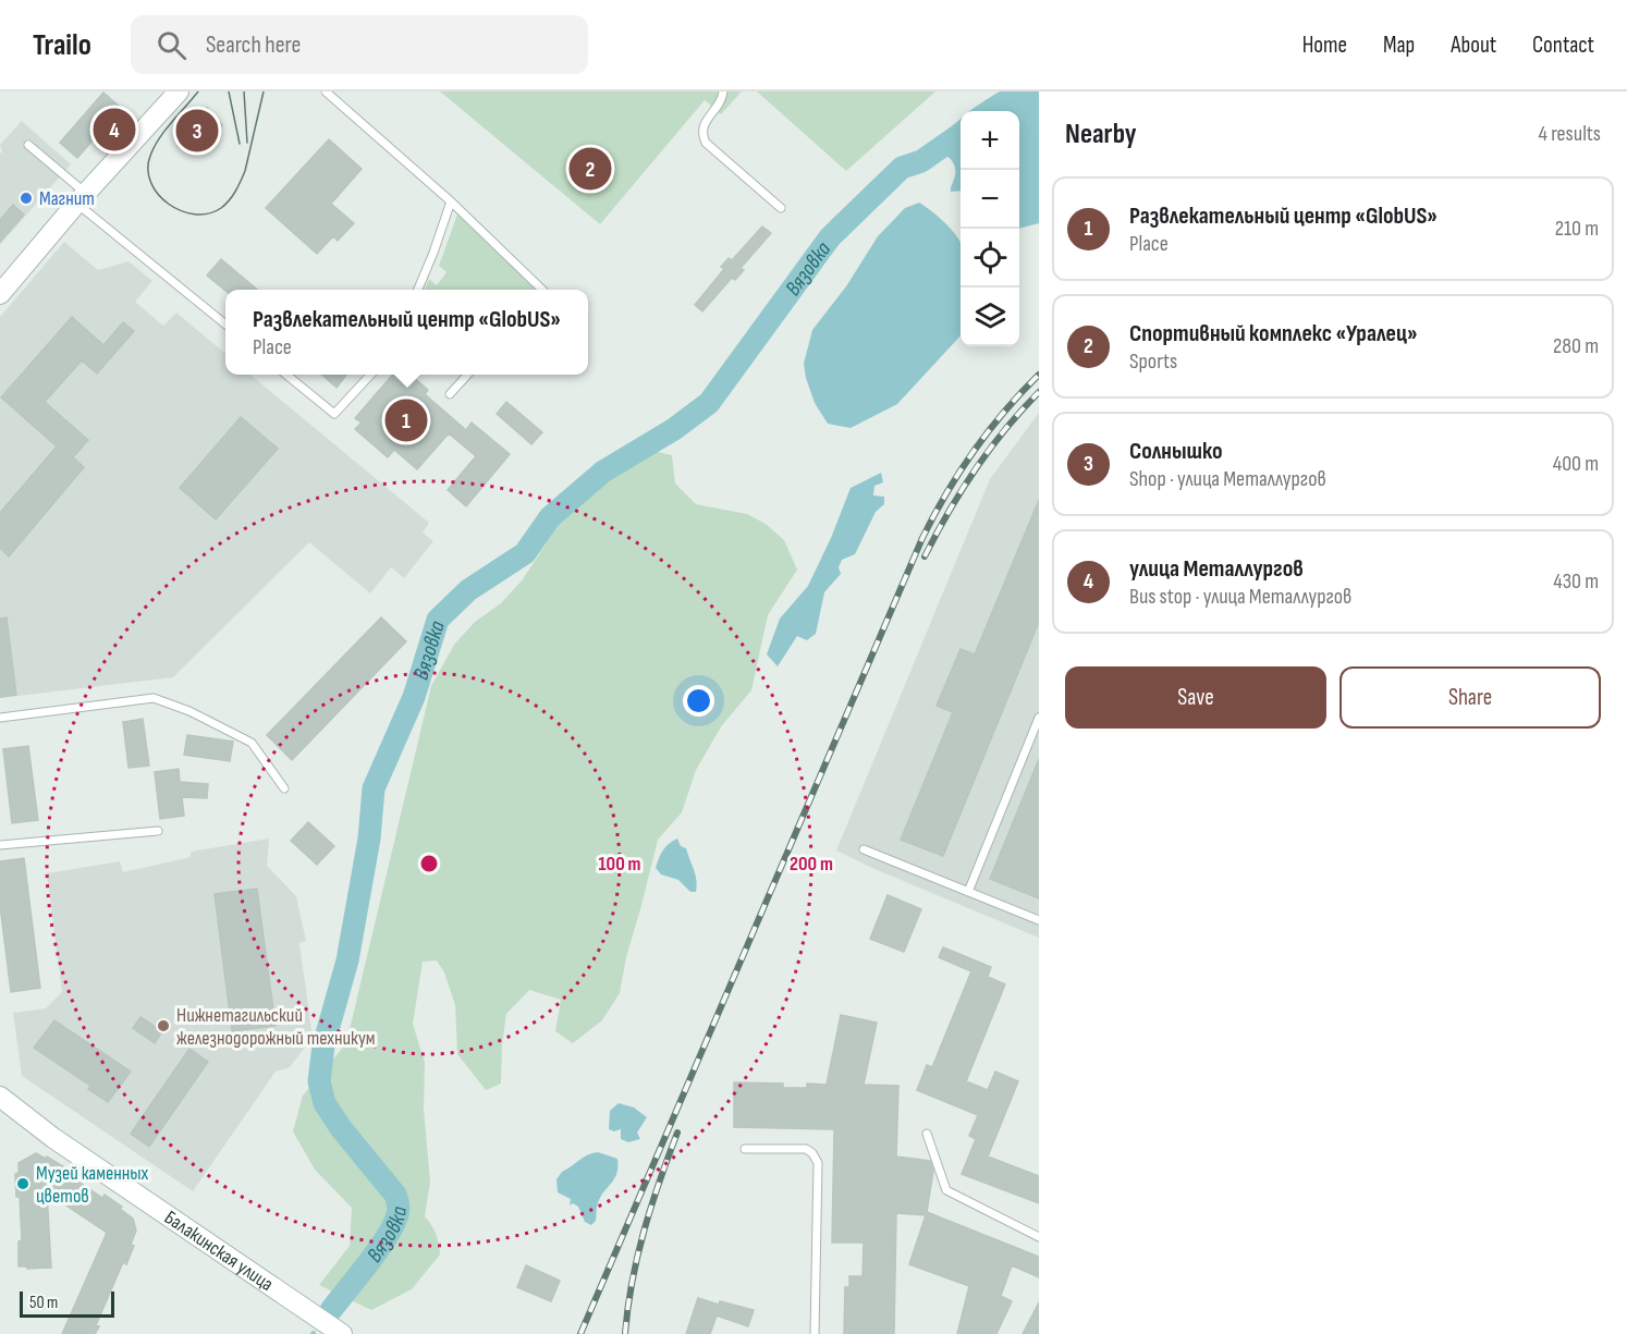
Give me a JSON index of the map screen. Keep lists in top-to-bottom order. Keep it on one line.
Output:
{"streets":{"street":["Балакинская улица"]},"water":["Вязовка"],"places":["Магнит","Нижнетагильский железнодорожный техникум","Музей каменных цветов"],"scale_bar":"50 m","page":{"header":"Trailo","search":"Search here","nav":["Home","Map","About","Contact"],"heading":["Nearby","4 results"],"pins":["4","3","2","1"],"map_buttons":["+","−"],"list":[{"mark":"1","name":"Развлекательный центр «GlobUS»","note":"Place","value":"210 m"},{"mark":"2","name":"Спортивный комплекс «Уралец»","note":"Sports","value":"280 m"},{"mark":"3","name":"Солнышко","note":"Shop · улица Металлургов","value":"400 m"},{"mark":"4","name":"улица Металлургов","note":"Bus stop · улица Металлургов","value":"430 m"}],"popup":["Развлекательный центр «GlobUS»","Place"],"buttons":["Save","Share"],"scale":"50 m"},"rings":["100 m","200 m"]}
